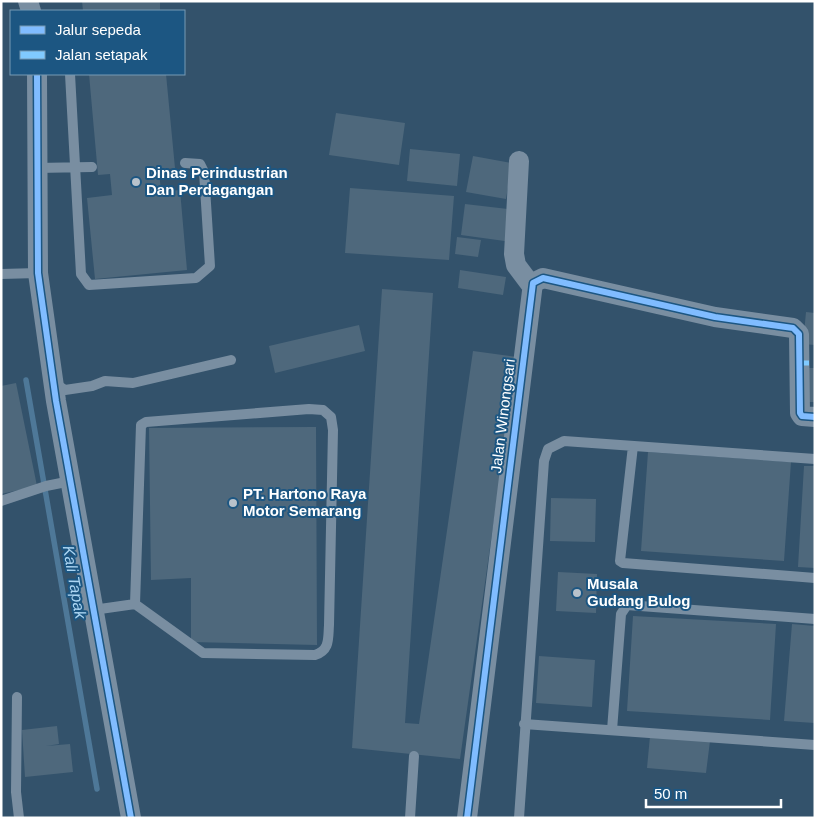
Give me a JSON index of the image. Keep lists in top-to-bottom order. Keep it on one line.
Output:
{"streets":{"street":["Jalan Winongsari"]},"water":["Kali Tapak"],"places":["Dinas Perindustrian Dan Perdagangan","PT. Hartono Raya Motor Semarang","Musala Gudang Bulog"],"legend":["Jalur sepeda","Jalan setapak"],"scale_bar":"50 m"}
